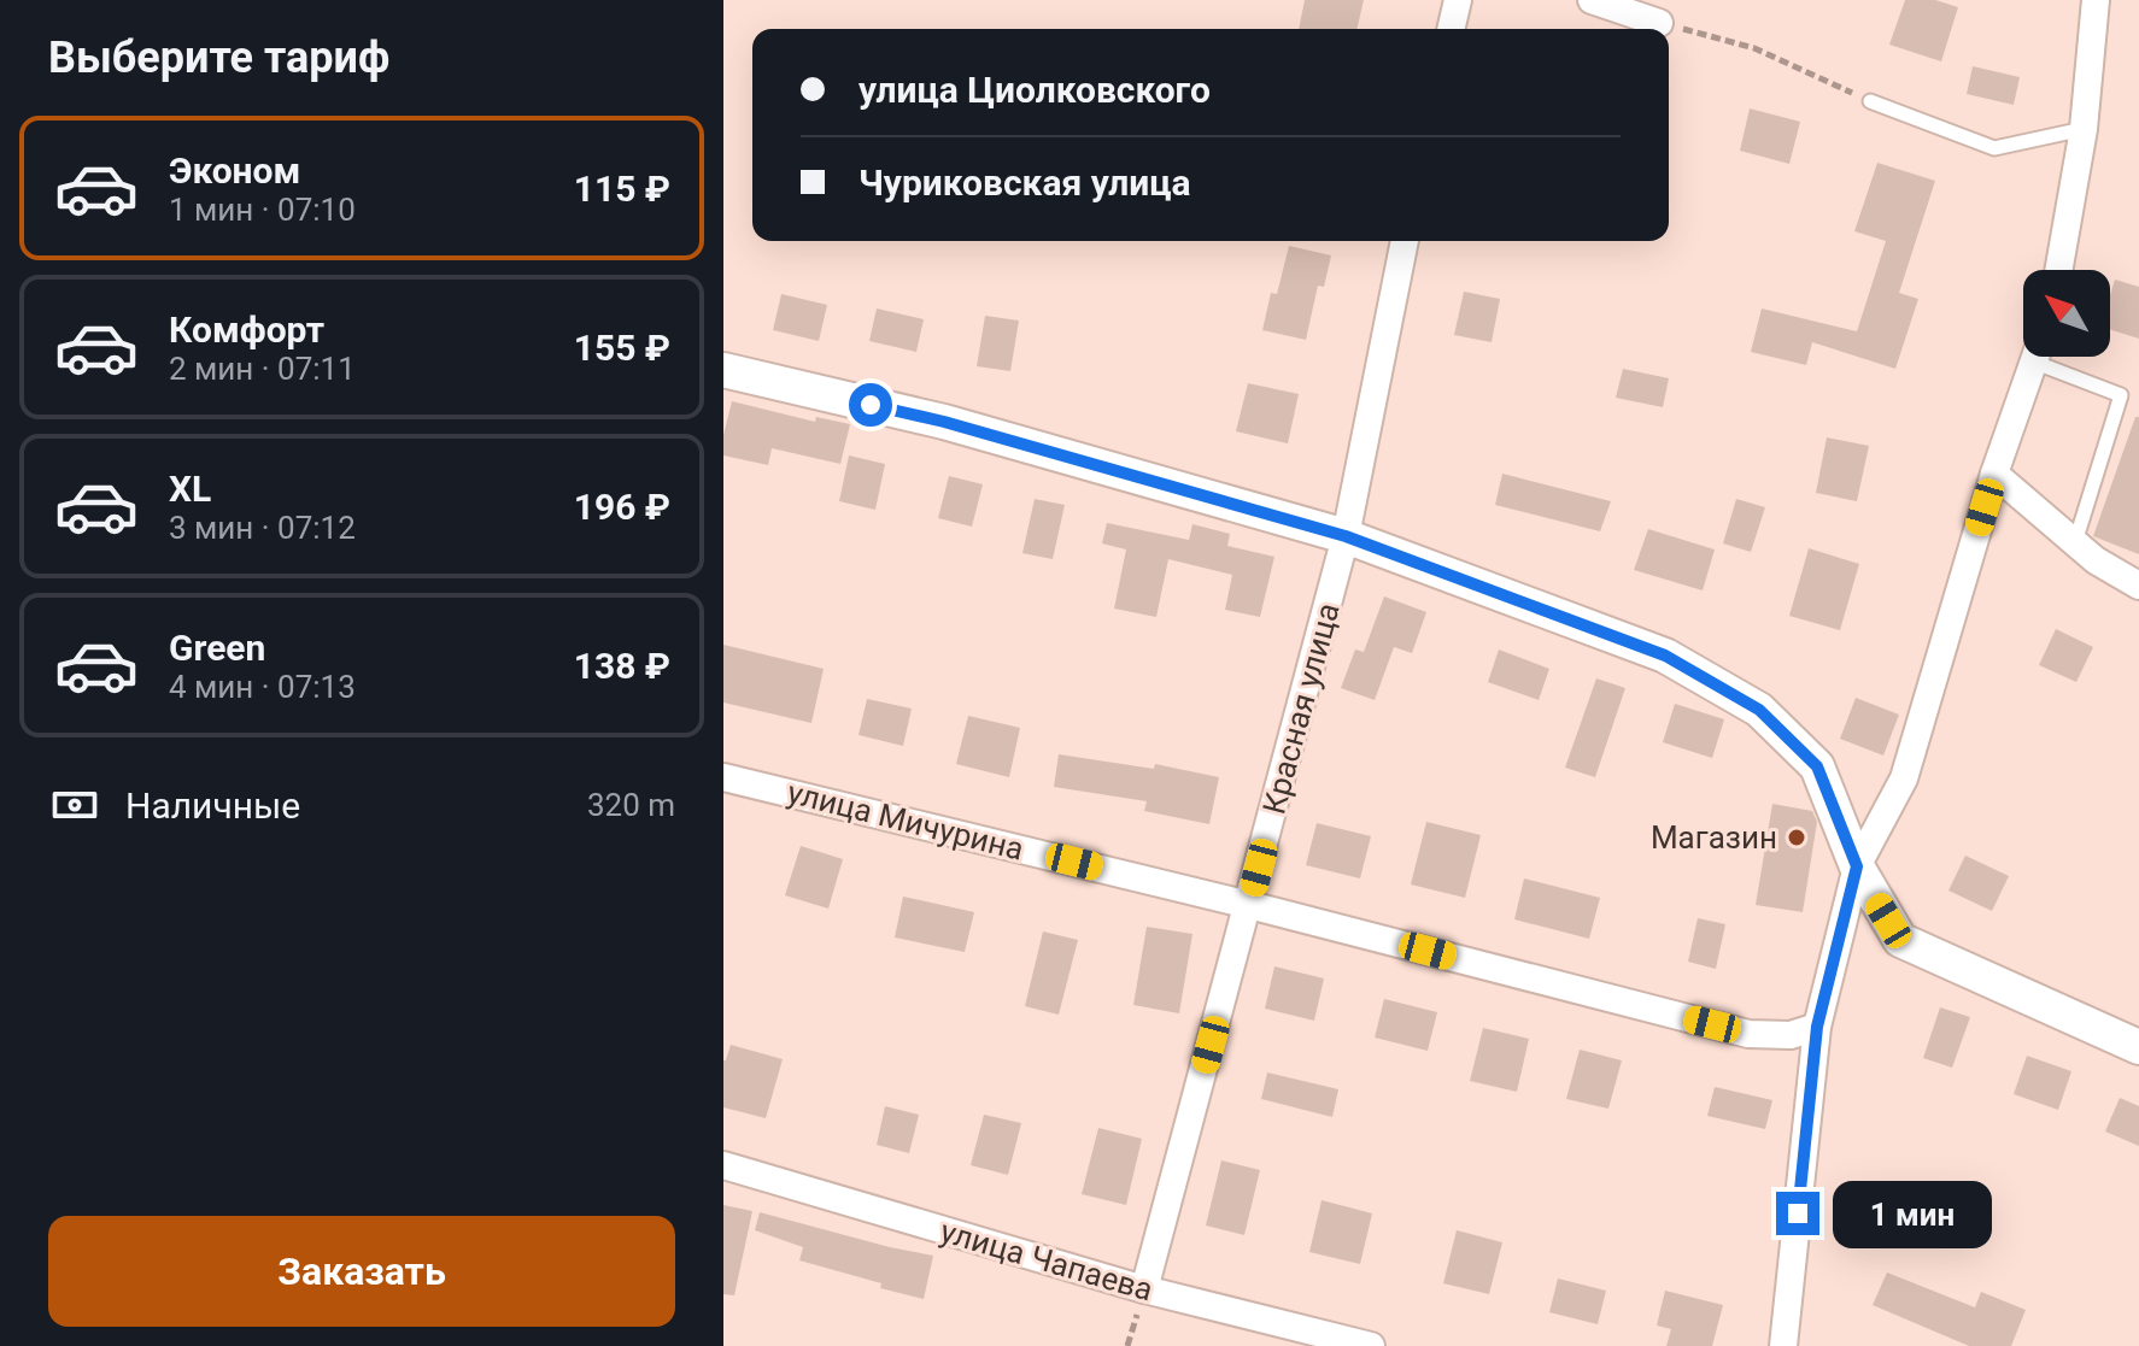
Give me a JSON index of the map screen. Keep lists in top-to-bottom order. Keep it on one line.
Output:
{"streets":{"street":["Красная улица","улица Мичурина","улица Чапаева"]},"crossings":[["Красная улица","улица Мичурина"],["Красная улица","улица Чапаева"]],"places":["Магазин"],"north":"top left","page":{"heading":"Выберите тариф","banner":["улица Циолковского","Чуриковская улица"],"list":[{"name":"Эконом","note":"1 мин · 07:10","value":"115 ₽"},{"name":"Комфорт","note":"2 мин · 07:11","value":"155 ₽"},{"name":"XL","note":"3 мин · 07:12","value":"196 ₽"},{"name":"Green","note":"4 мин · 07:13","value":"138 ₽"}],"pay":["Наличные","320 m"],"bubble":"1 мин","buttons":"Заказать"}}
